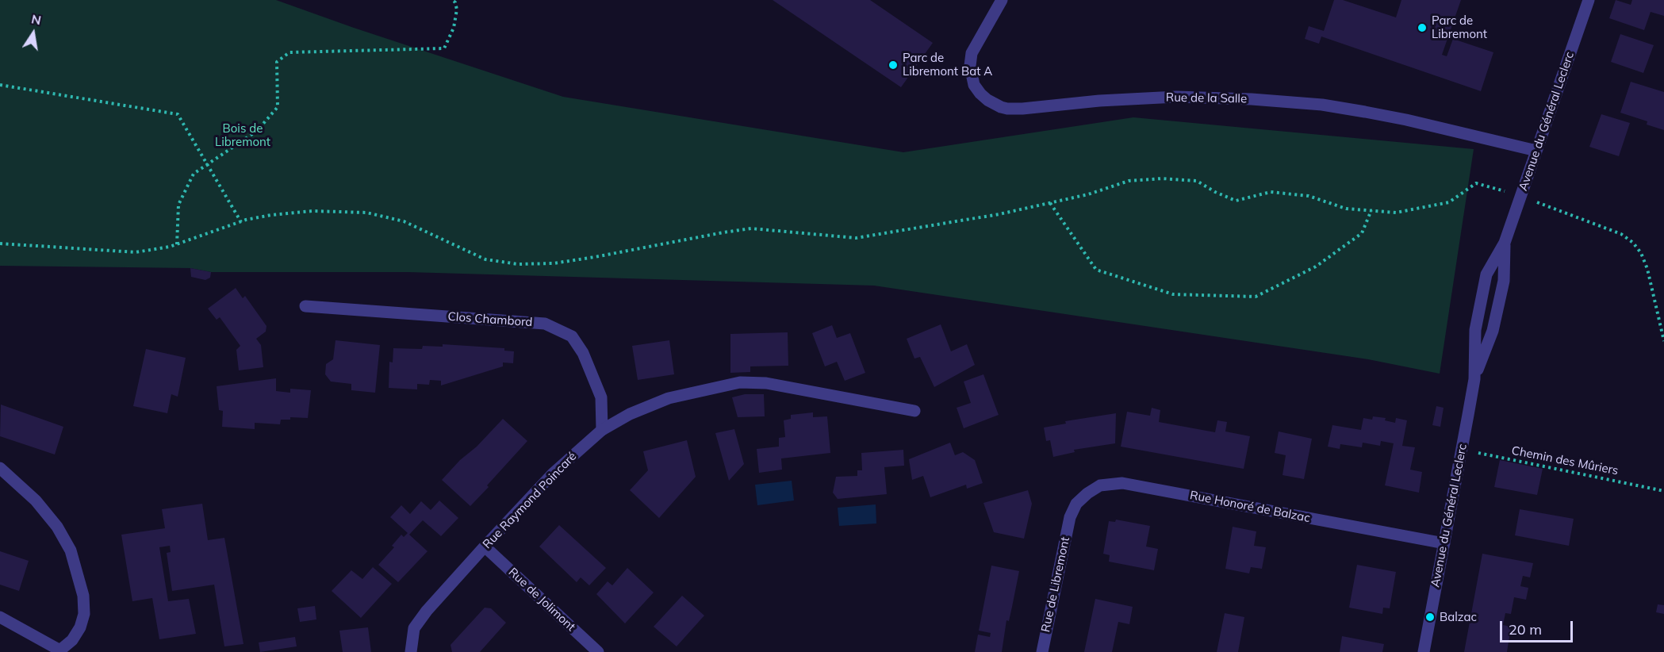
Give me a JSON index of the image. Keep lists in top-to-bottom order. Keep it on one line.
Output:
{"streets":{"street":["Rue de la Salle","Avenue du Général Leclerc","Clos Chambord","Rue Raymond Poincaré","Rue Honoré de Balzac","Rue de Libremont","Rue de Jolimont"],"path":["Chemin des Mûriers"]},"crossings":[["Rue de la Salle","Avenue du Général Leclerc"],["Avenue du Général Leclerc","Chemin des Mûriers"],["Avenue du Général Leclerc","Rue Honoré de Balzac"],["Clos Chambord","Rue Raymond Poincaré"],["Rue Raymond Poincaré","Rue de Jolimont"],["Rue Honoré de Balzac","Rue de Libremont"]],"parks":["Bois de Libremont"],"places":["Parc de Libremont","Parc de Libremont Bat A","Balzac"],"scale_bar":"20 m","north":"top"}
